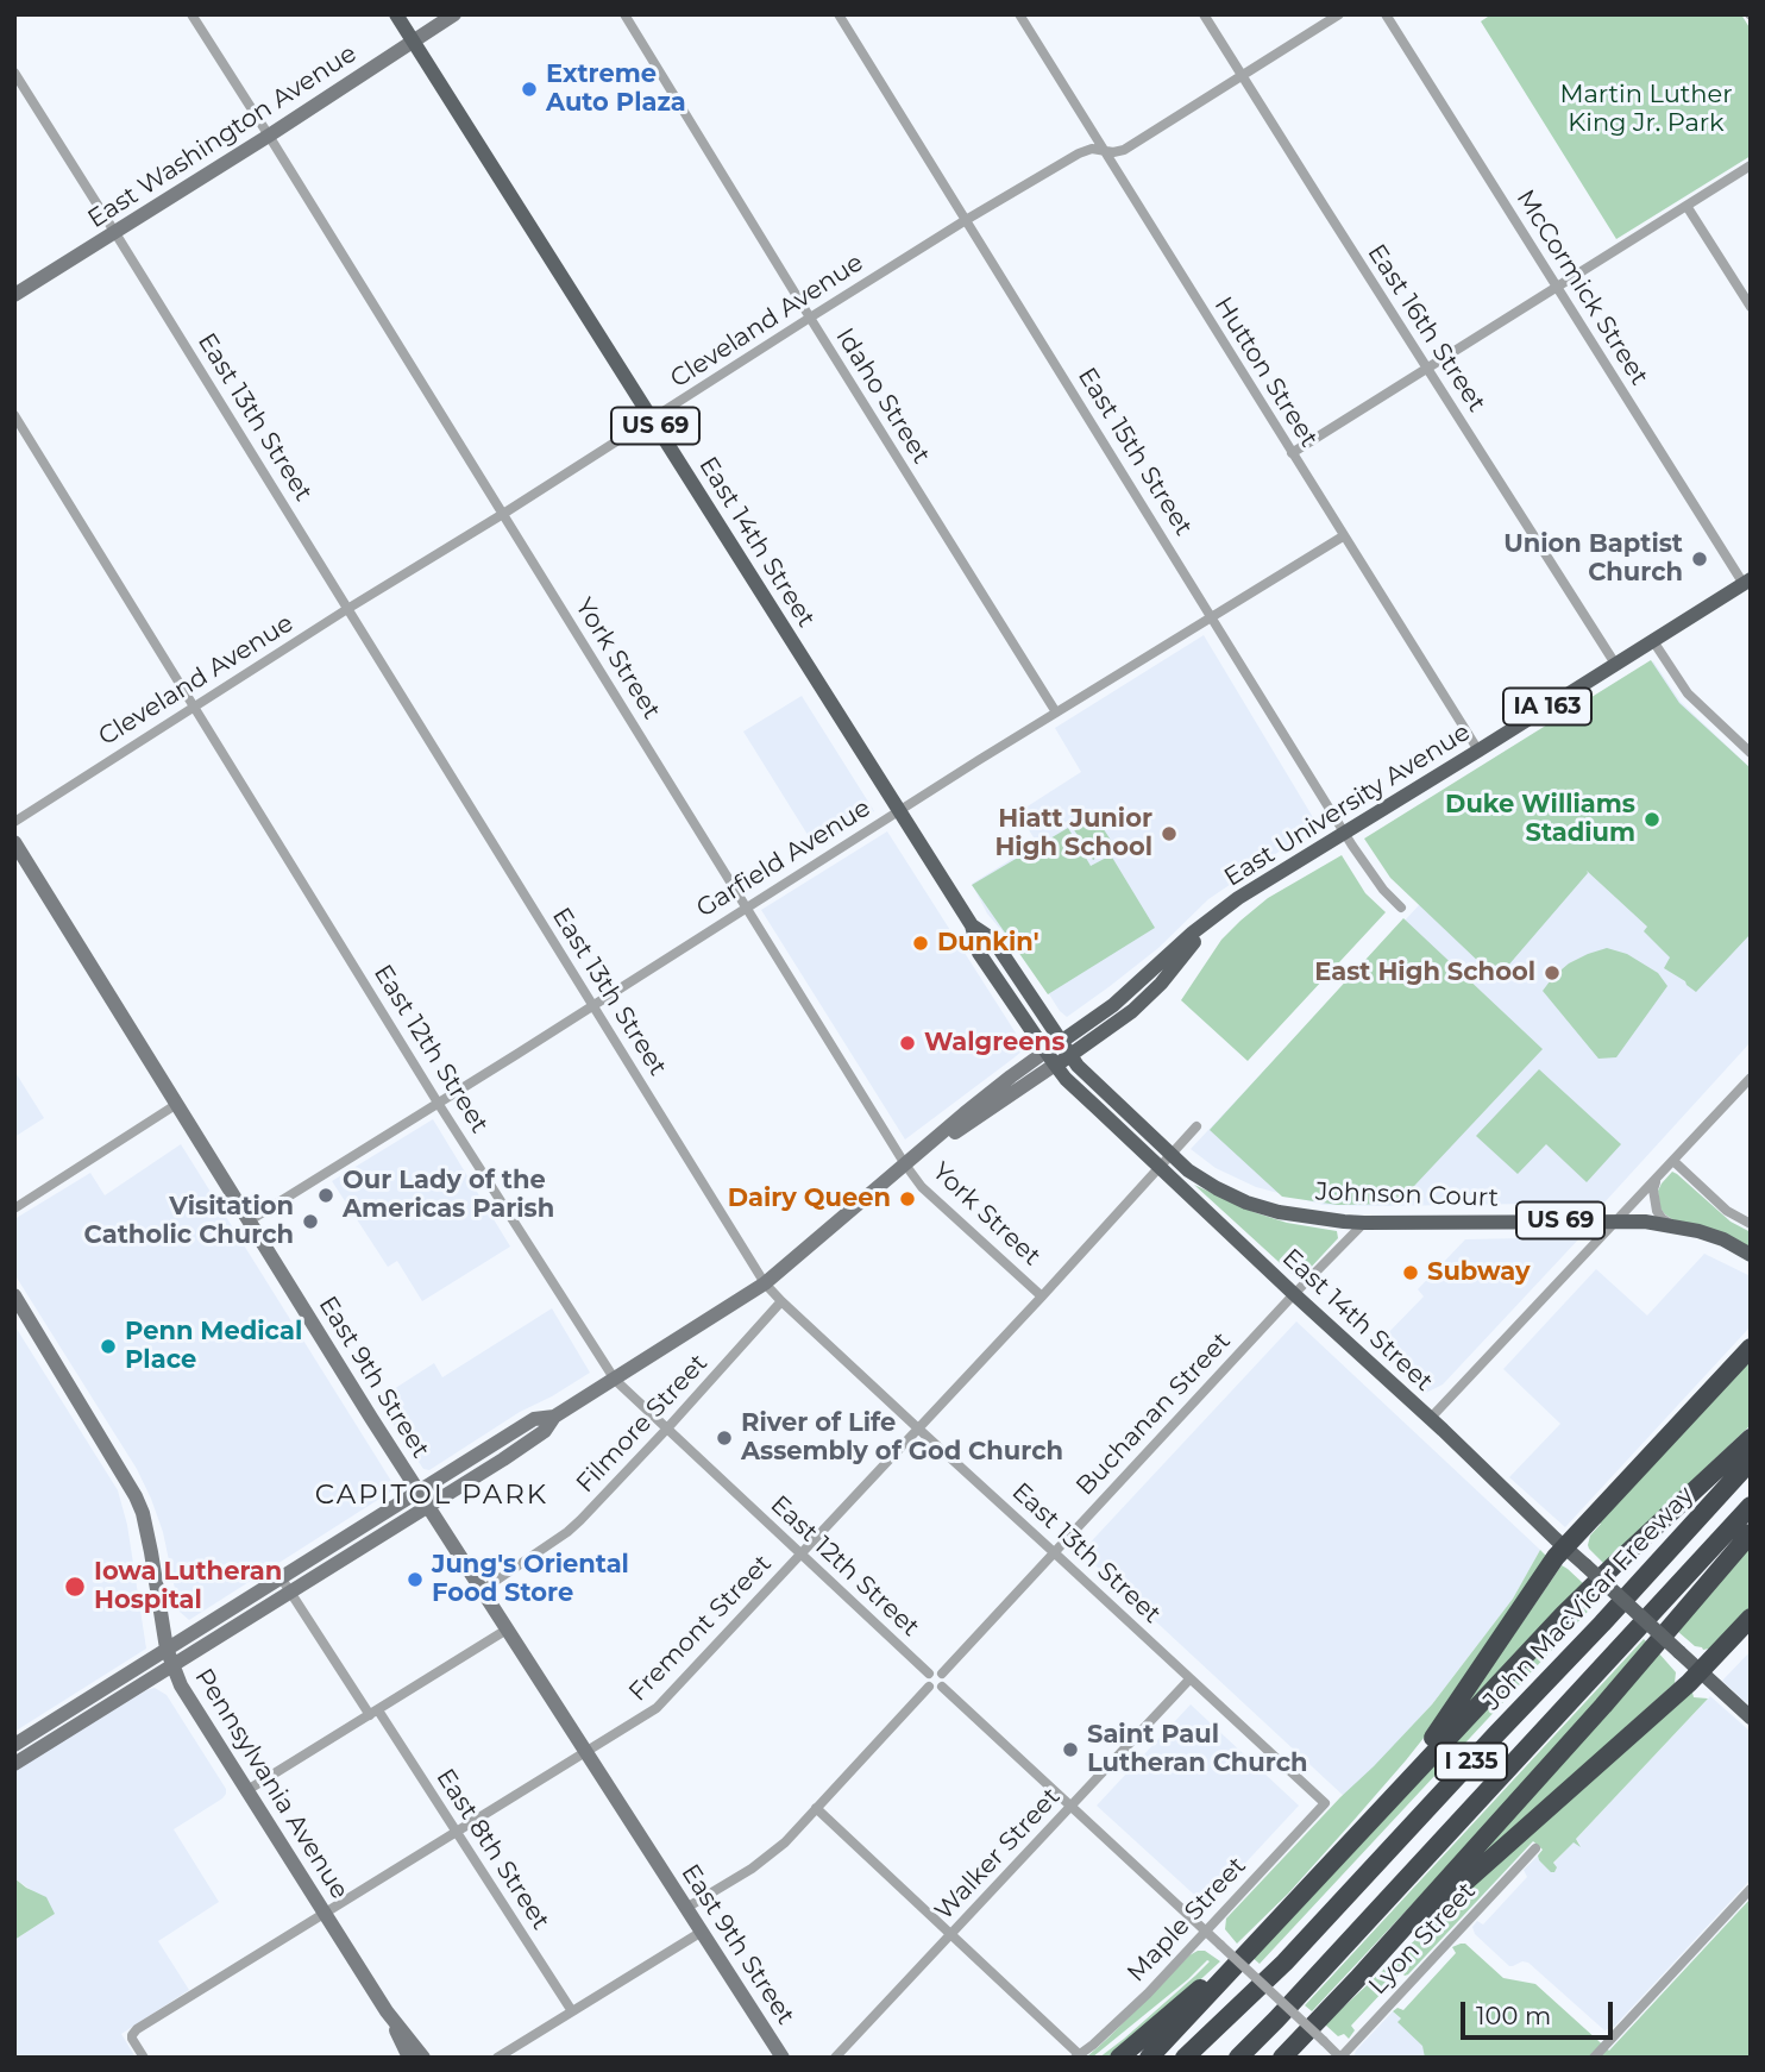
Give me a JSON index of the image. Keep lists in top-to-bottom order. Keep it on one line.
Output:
{"streets":{"highway":["John MacVicar Freeway","I 235"],"main road":["East Washington Avenue","US 69","East 14th Street","IA 163","East University Avenue","Johnson Court","East 9th Street","Pennsylvania Avenue"],"street":["McCormick Street","Cleveland Avenue","East 16th Street","Hutton Street","Idaho Street","East 13th Street","East 15th Street","York Street","Garfield Avenue","East 12th Street","Buchanan Street","Filmore Street","Fremont Street","East 8th Street","Walker Street","Maple Street","Lyon Street"]},"crossings":[["East Washington Avenue","East 13th Street"],["East Washington Avenue","East 14th Street"],["East Washington Avenue","York Street"],["McCormick Street","East University Avenue"],["Cleveland Avenue","East 16th Street"],["Cleveland Avenue","Hutton Street"],["Cleveland Avenue","Idaho Street"],["Cleveland Avenue","East 13th Street"],["Cleveland Avenue","East 15th Street"],["Cleveland Avenue","East 14th Street"],["Cleveland Avenue","York Street"],["Cleveland Avenue","East 12th Street"],["East 16th Street","East University Avenue"],["Hutton Street","East University Avenue"],["Hutton Street","Garfield Avenue"],["Idaho Street","Garfield Avenue"],["East 13th Street","East University Avenue"],["East 13th Street","Garfield Avenue"],["East 13th Street","Buchanan Street"],["East 13th Street","Filmore Street"],["East 13th Street","Fremont Street"],["East 13th Street","Walker Street"],["East 13th Street","Maple Street"],["East 15th Street","East University Avenue"],["East 15th Street","Garfield Avenue"],["East 14th Street","East University Avenue"],["East 14th Street","Garfield Avenue"],["East 14th Street","Johnson Court"],["East 14th Street","Buchanan Street"],["East 14th Street","Fremont Street"],["York Street","East University Avenue"],["York Street","Garfield Avenue"],["York Street","Fremont Street"],["East University Avenue","East 12th Street"],["East University Avenue","East 9th Street"],["East University Avenue","Pennsylvania Avenue"],["East University Avenue","East 8th Street"],["Garfield Avenue","East 12th Street"],["Garfield Avenue","East 9th Street"],["East 12th Street","Buchanan Street"],["East 12th Street","Filmore Street"],["East 12th Street","Fremont Street"],["Johnson Court","Buchanan Street"],["Johnson Court","Fremont Street"],["East 9th Street","Filmore Street"],["East 9th Street","Fremont Street"],["Fremont Street","Pennsylvania Avenue"],["Fremont Street","East 8th Street"]],"districts":["CAPITOL PARK"],"parks":["Martin Luther King Jr. Park"],"places":["Extreme Auto Plaza","Union Baptist Church","Duke Williams Stadium","Hiatt Junior High School","Dunkin'","East High School","Walgreens","Our Lady of the Americas Parish","Dairy Queen","Visitation Catholic Church","Subway","Penn Medical Place","River of Life Assembly of God Church","Jung's Oriental Food Store","Iowa Lutheran Hospital","Saint Paul Lutheran Church"],"scale_bar":"100 m"}
